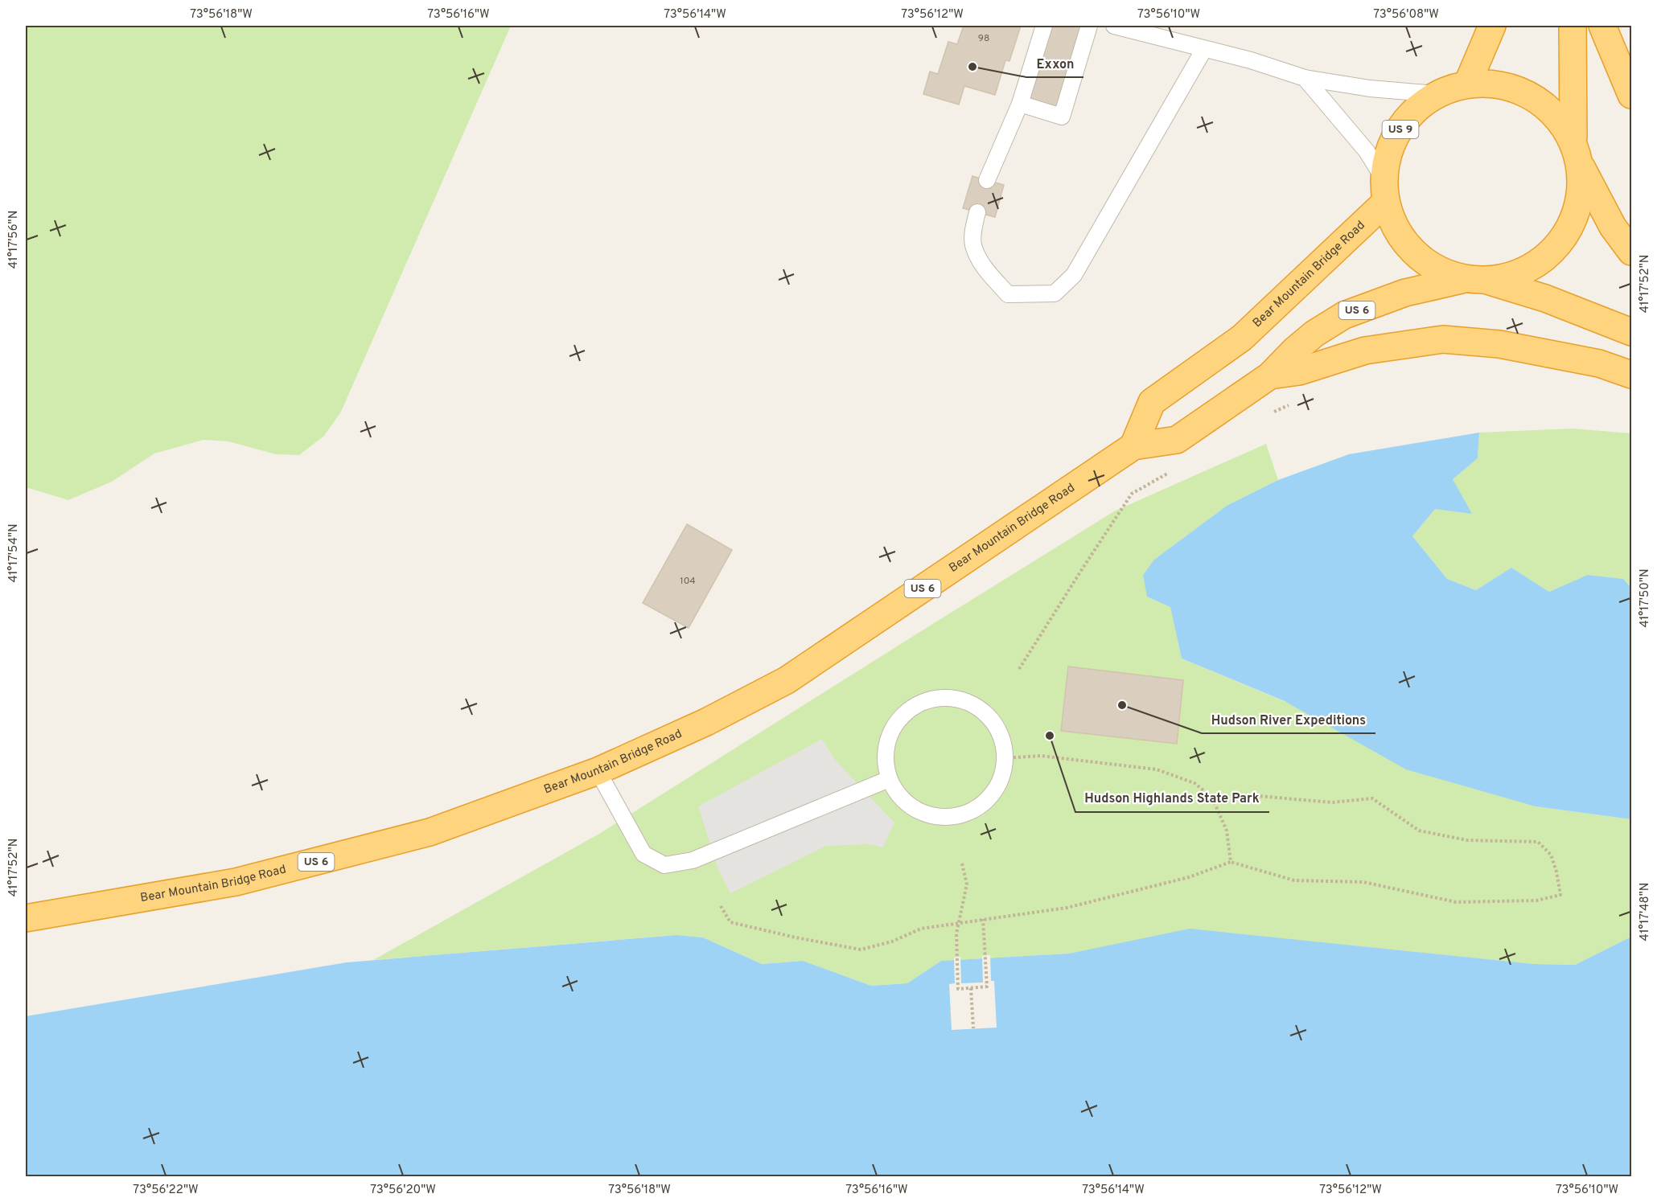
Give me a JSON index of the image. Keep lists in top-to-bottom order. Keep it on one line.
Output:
{"streets":{"highway":["US 9","Bear Mountain Bridge Road","US 6"]},"crossings":[["US 9","Bear Mountain Bridge Road"],["US 9","US 6"],["Bear Mountain Bridge Road","US 6"]],"places":["Exxon","Hudson River Expeditions","Hudson Highlands State Park"],"house_numbers":["98","104"],"coordinates":["73°56'18\"W","73°56'16\"W","73°56'14\"W","73°56'12\"W","73°56'10\"W","73°56'08\"W","41°17'56\"N","41°17'52\"N","41°17'54\"N","41°17'50\"N","41°17'48\"N","73°56'22\"W","73°56'20\"W"]}
